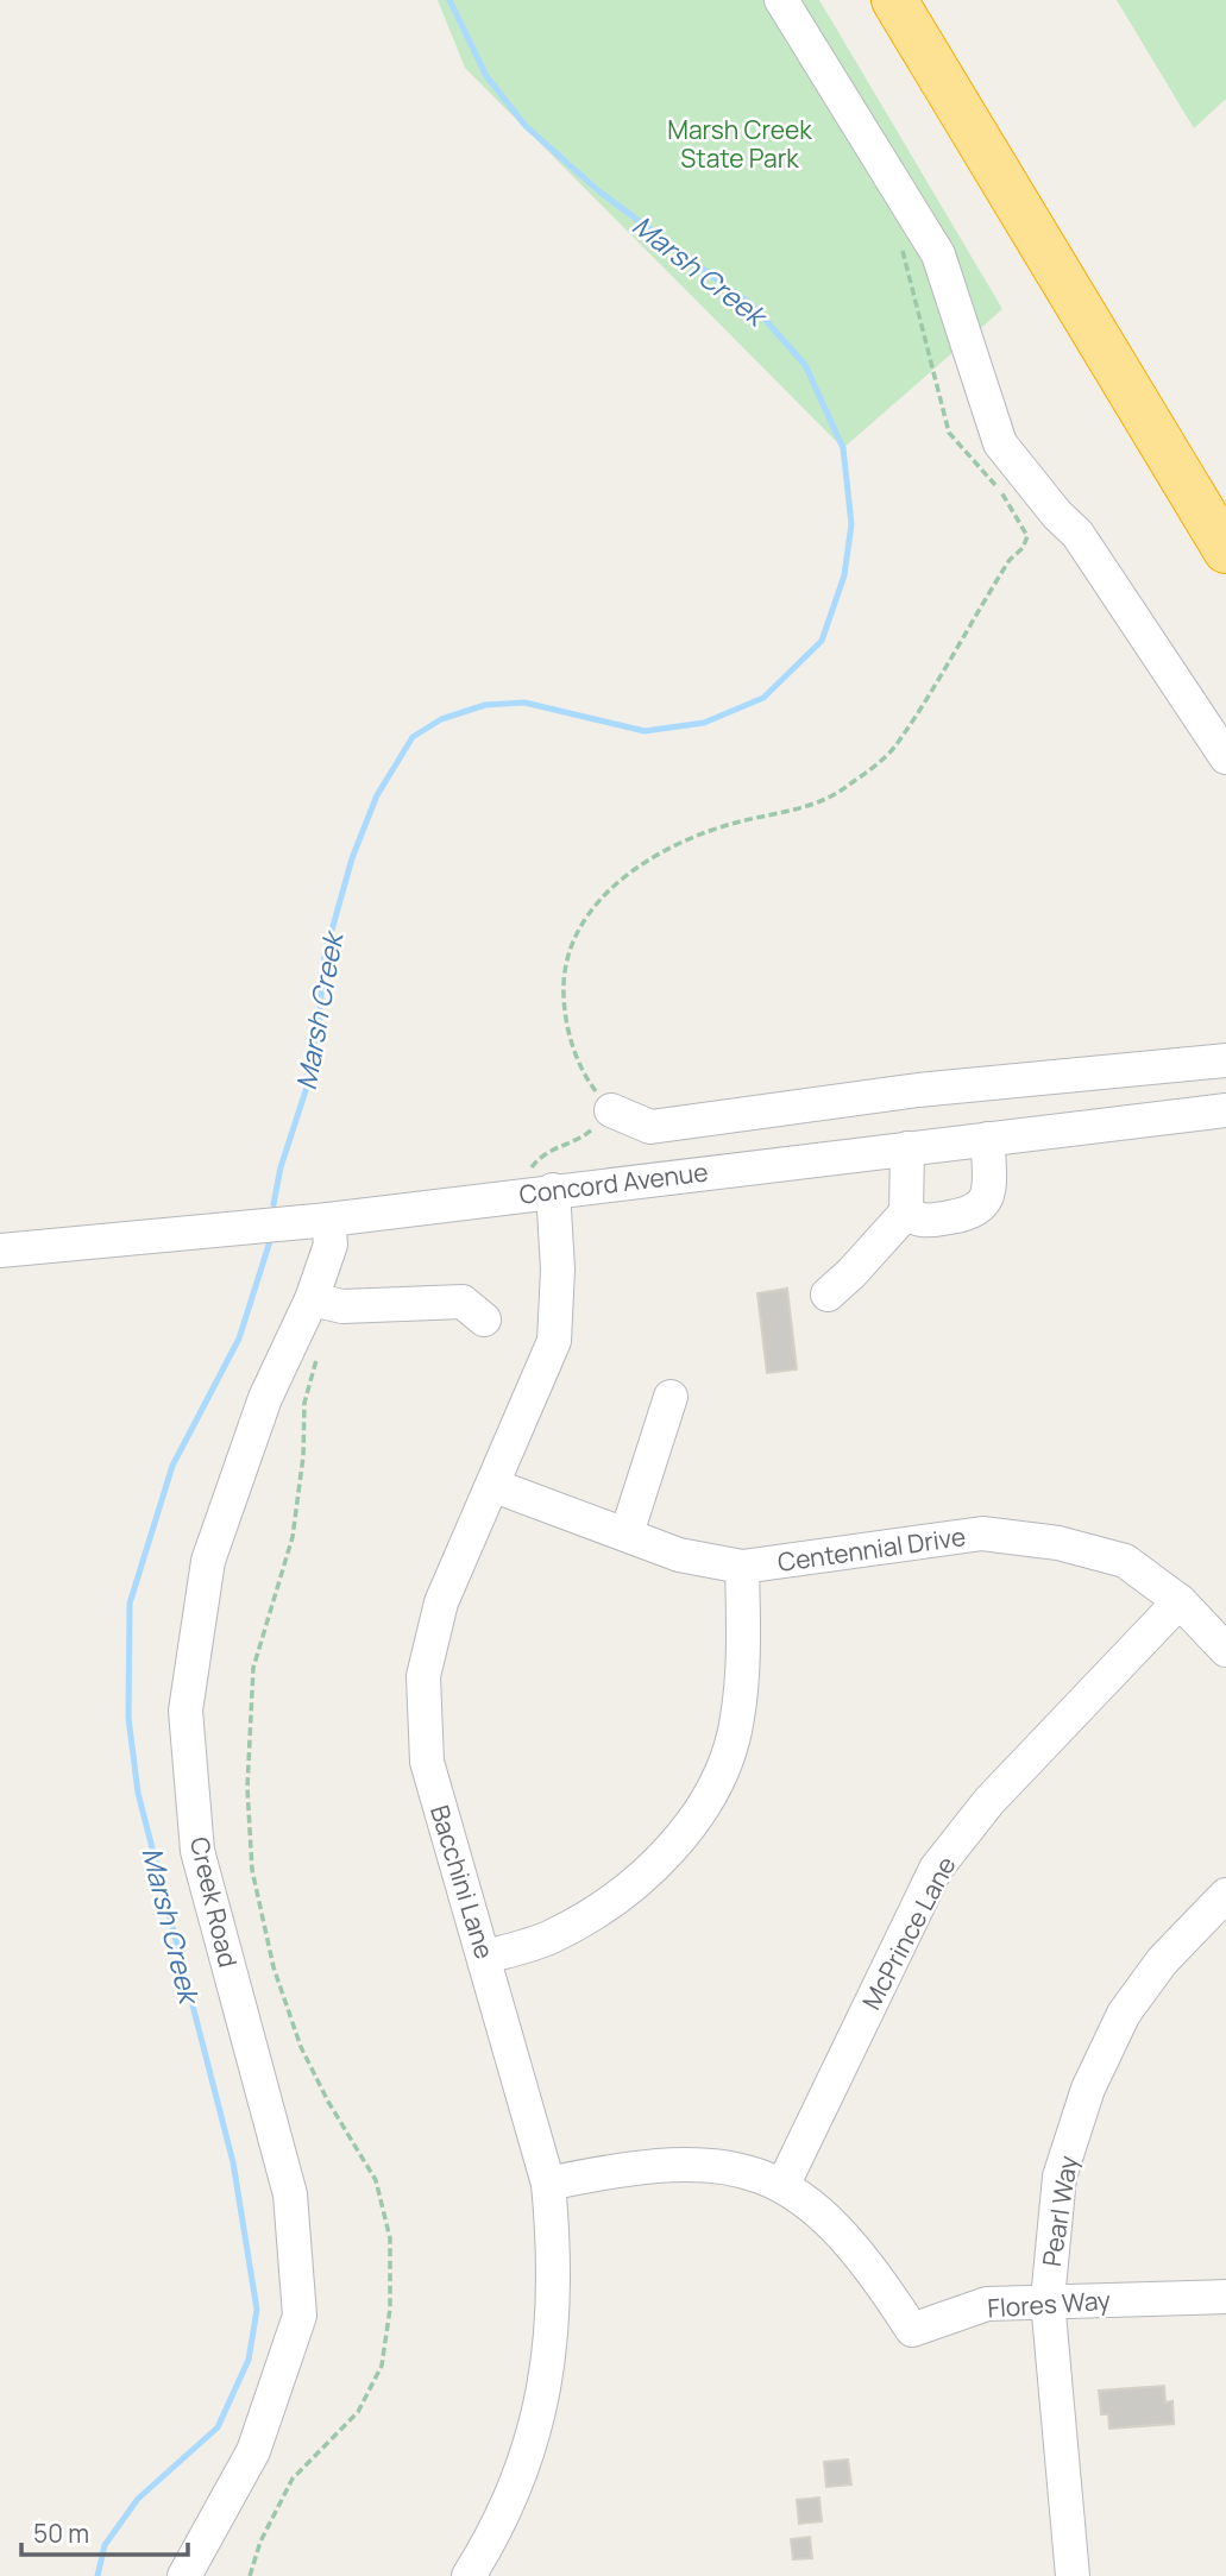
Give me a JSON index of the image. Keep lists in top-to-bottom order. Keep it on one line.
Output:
{"streets":{"street":["Concord Avenue","Centennial Drive","Bacchini Lane","Creek Road","McPrince Lane","Pearl Way","Flores Way"]},"crossings":[["Concord Avenue","Bacchini Lane"],["Concord Avenue","Creek Road"],["Centennial Drive","Bacchini Lane"],["Centennial Drive","McPrince Lane"],["Bacchini Lane","Flores Way"],["McPrince Lane","Flores Way"],["Pearl Way","Flores Way"]],"water":["Marsh Creek"],"parks":["Marsh Creek State Park"],"scale_bar":"50 m"}
